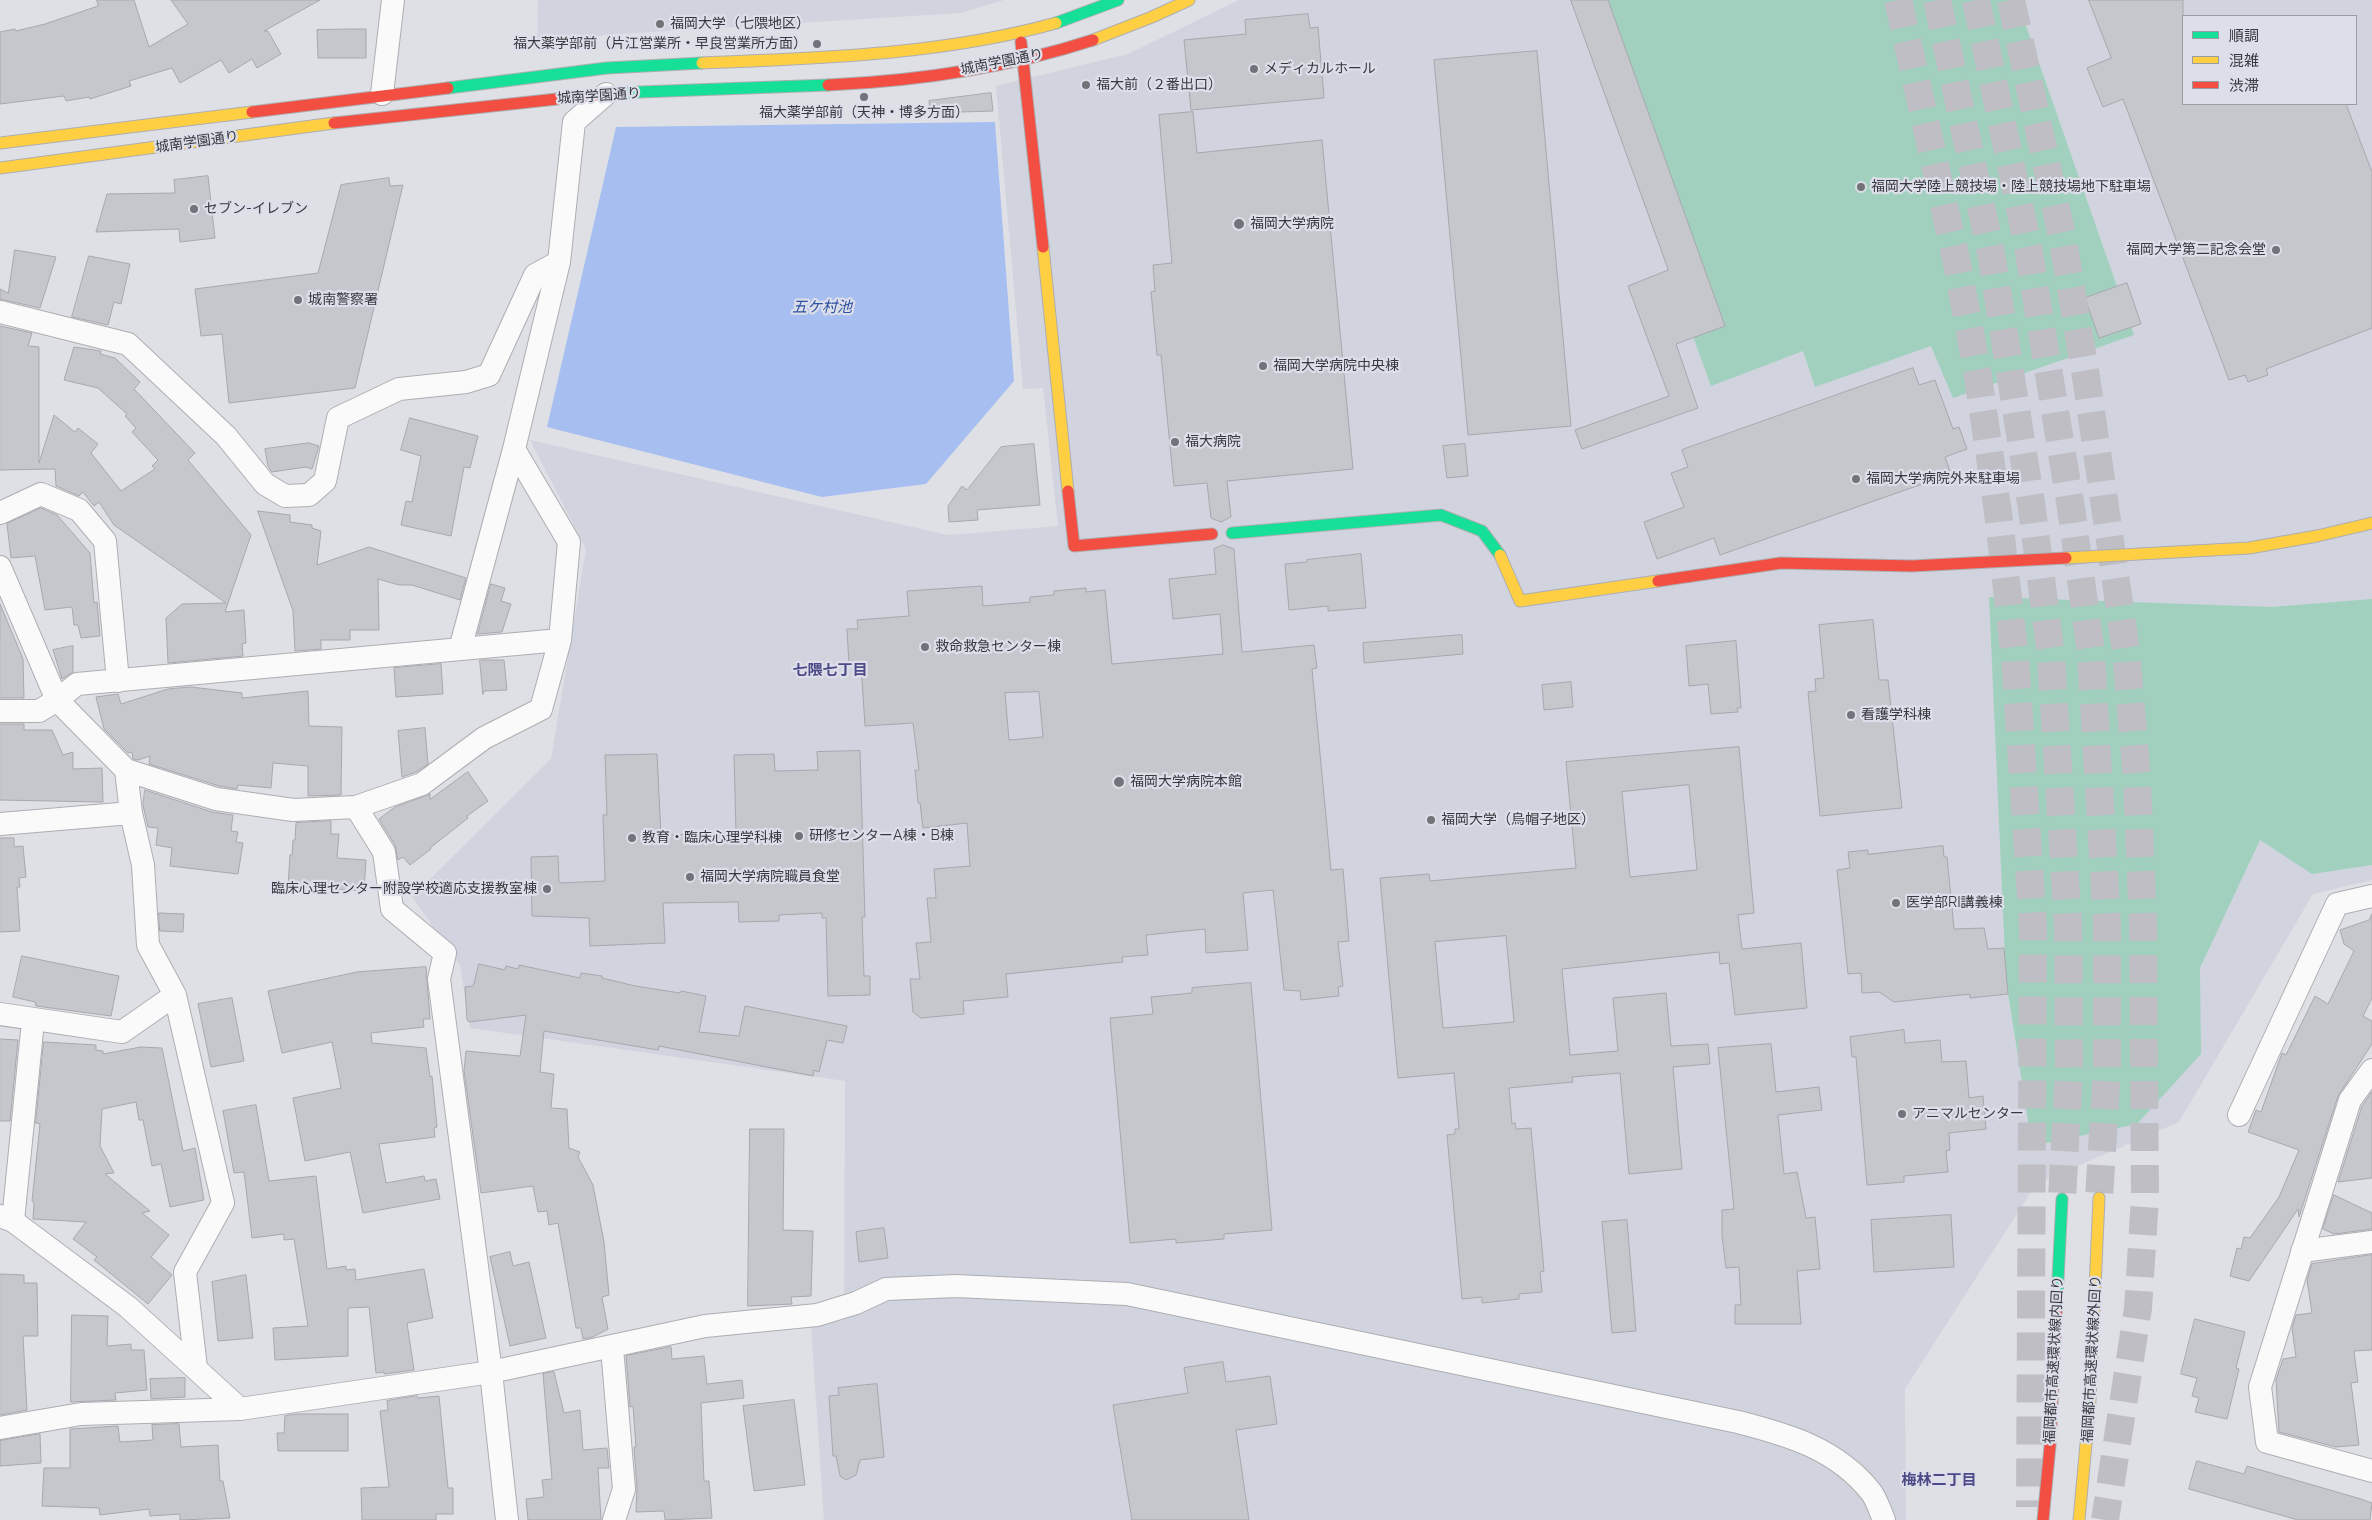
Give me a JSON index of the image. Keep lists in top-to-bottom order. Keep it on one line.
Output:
{"streets":{"main road":["城南学園通り","福岡都市高速環状線外回り","福岡都市高速環状線内回り"]},"districts":["七隈七丁目","梅林二丁目"],"water":["五ケ村池"],"places":["福岡大学（七隈地区）","福大薬学部前（片江営業所・早良営業所方面）","メディカルホール","福大前（２番出口）","福大薬学部前（天神・博多方面）","福岡大学陸上競技場・陸上競技場地下駐車場","セブン-イレブン","福岡大学病院","福岡大学第二記念会堂","城南警察署","福岡大学病院中央棟","福大病院","福岡大学病院外来駐車場","救命救急センター棟","看護学科棟","福岡大学病院本館","福岡大学（烏帽子地区）","研修センターA棟・B棟","教育・臨床心理学科棟","福岡大学病院職員食堂","臨床心理センター附設学校適応支援教室棟","医学部RI講義棟","アニマルセンター"],"legend":["順調","混雑","渋滞"]}
